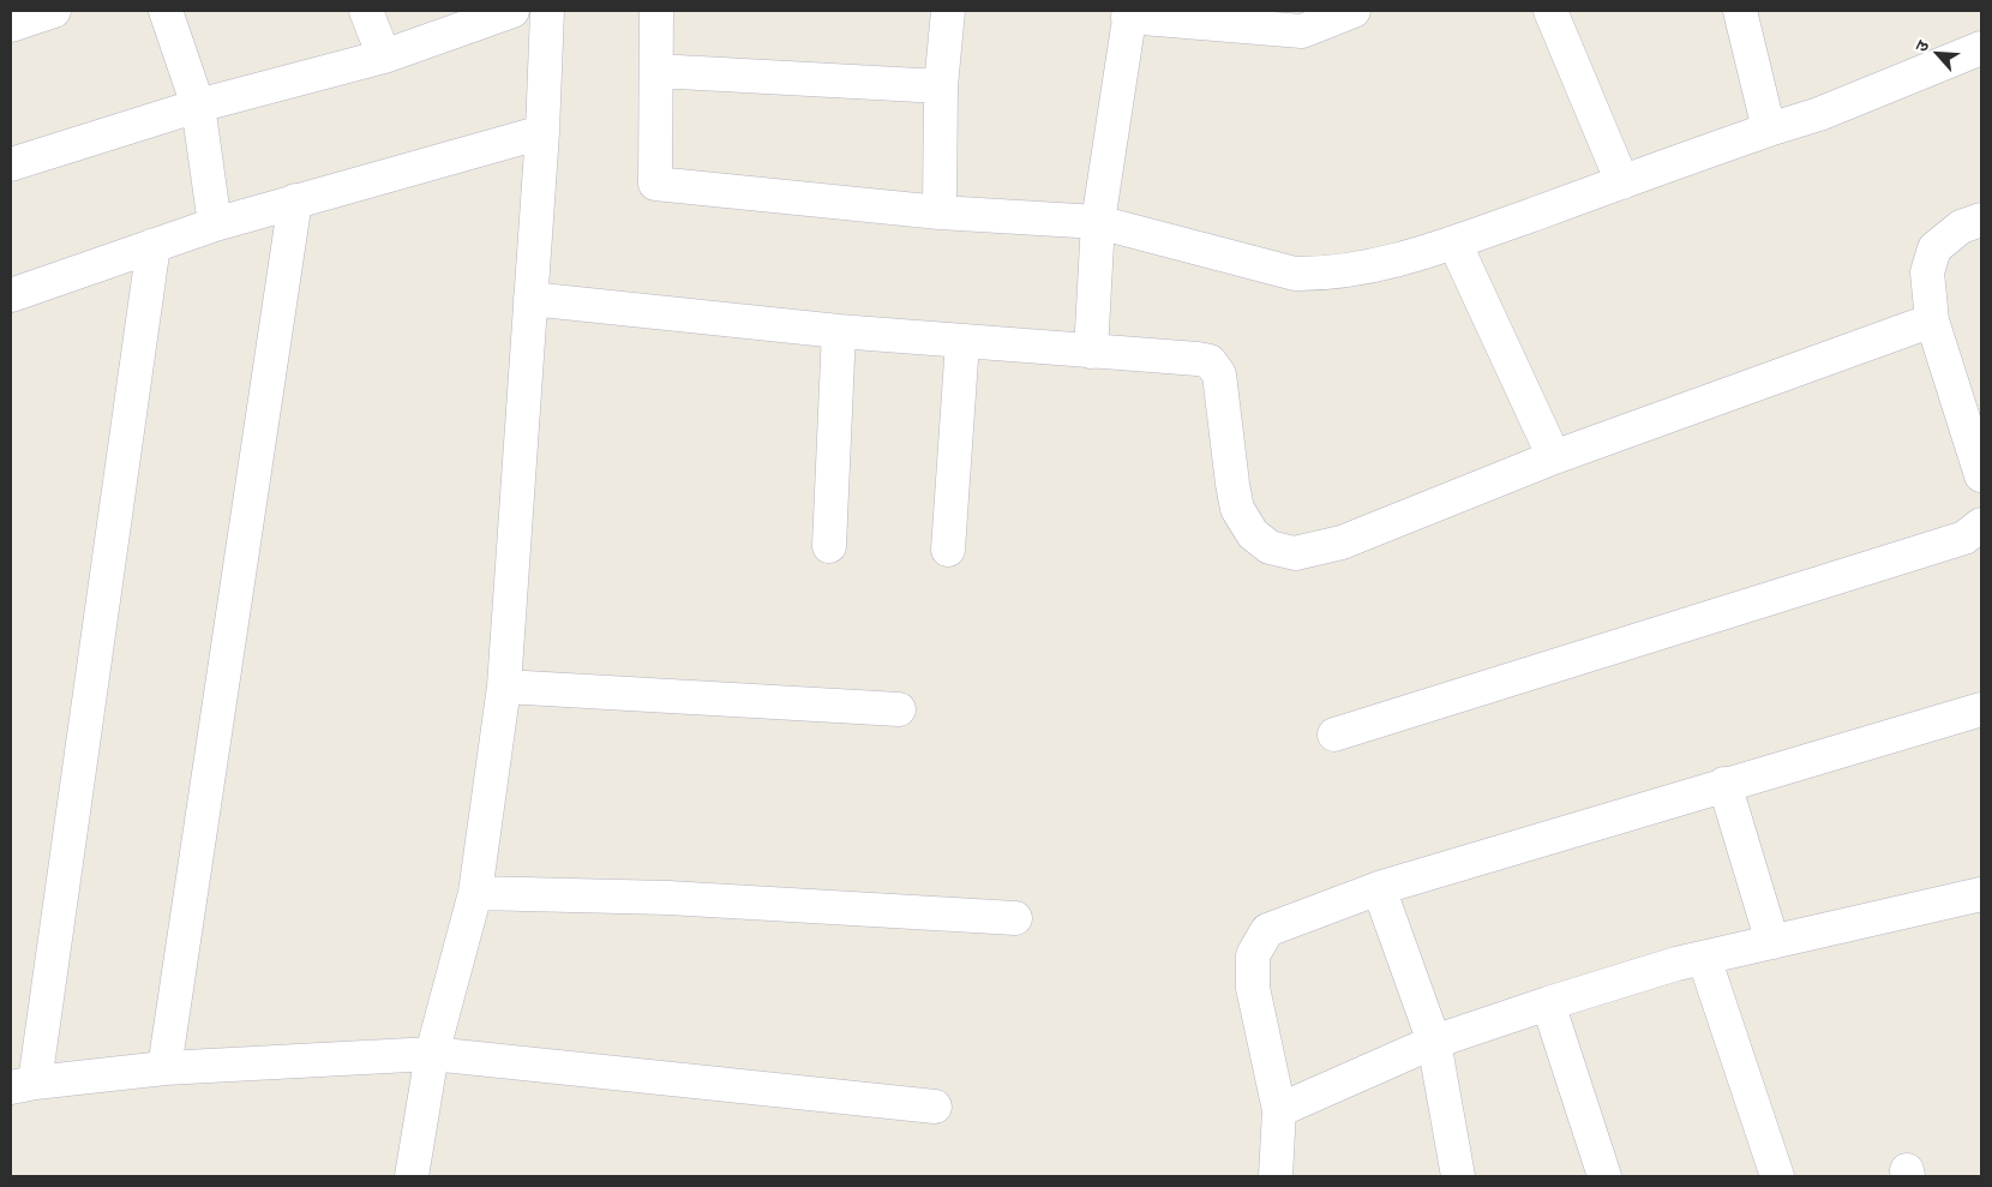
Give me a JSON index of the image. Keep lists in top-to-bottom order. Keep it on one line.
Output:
{"north":"top left"}
